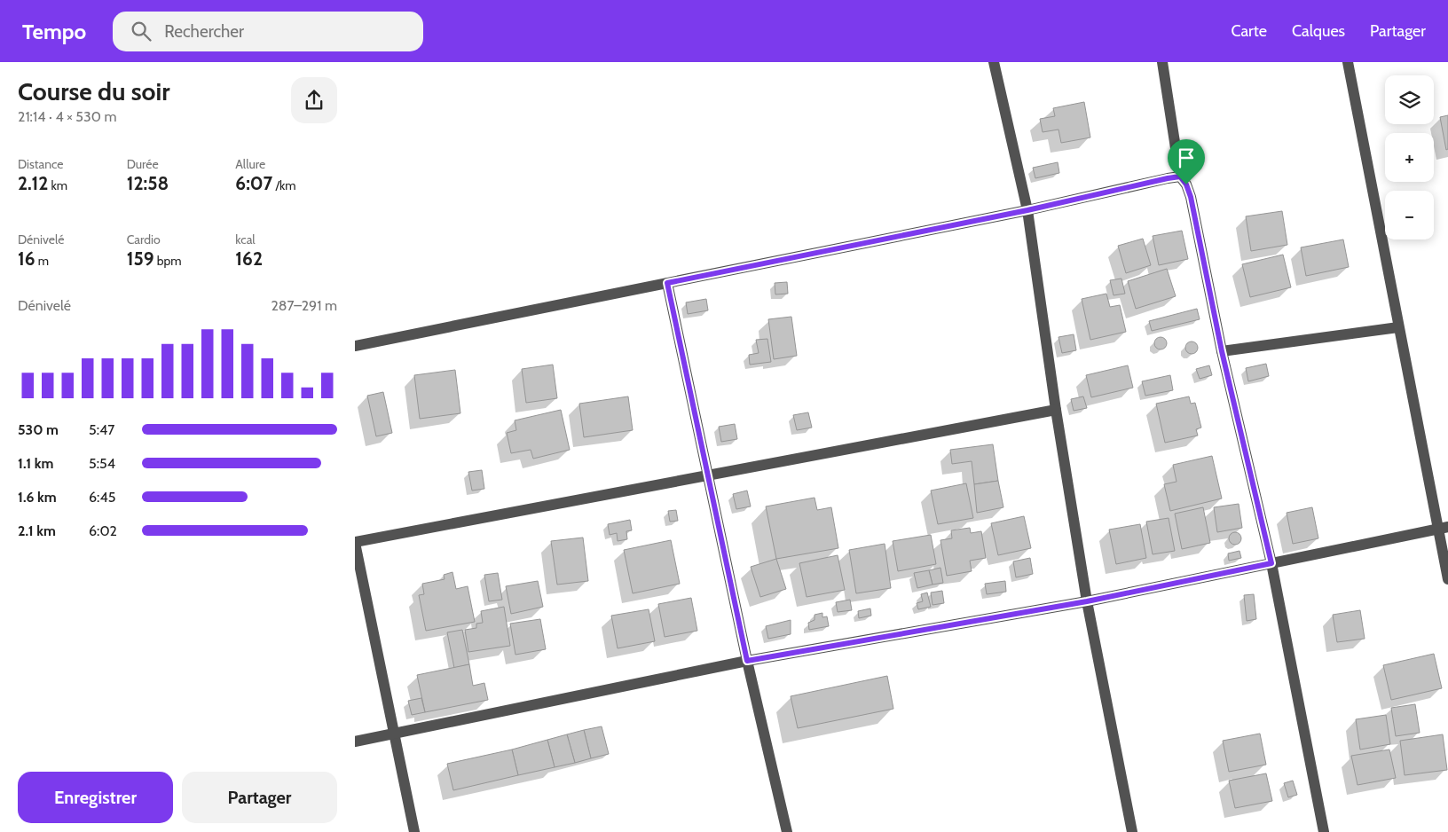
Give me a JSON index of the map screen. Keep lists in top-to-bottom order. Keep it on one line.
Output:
{"page":{"header":"Tempo","search":"Rechercher","nav":["Carte","Calques","Partager"],"heading":["Course du soir","21:14 · 4 × 530 m"],"map_buttons":["+","−"],"stats":[["Distance","2.12 km"],["Durée","12:58"],["Allure","6:07 /km"],["Dénivelé","16 m"],["Cardio","159 bpm"],["kcal","162"]],"chart":["Dénivelé","287–291 m"],"list":[{"name":"530 m","note":"5:47"},{"name":"1.1 km","note":"5:54"},{"name":"1.6 km","note":"6:45"},{"name":"2.1 km","note":"6:02"}],"buttons":["Enregistrer","Partager"]}}
